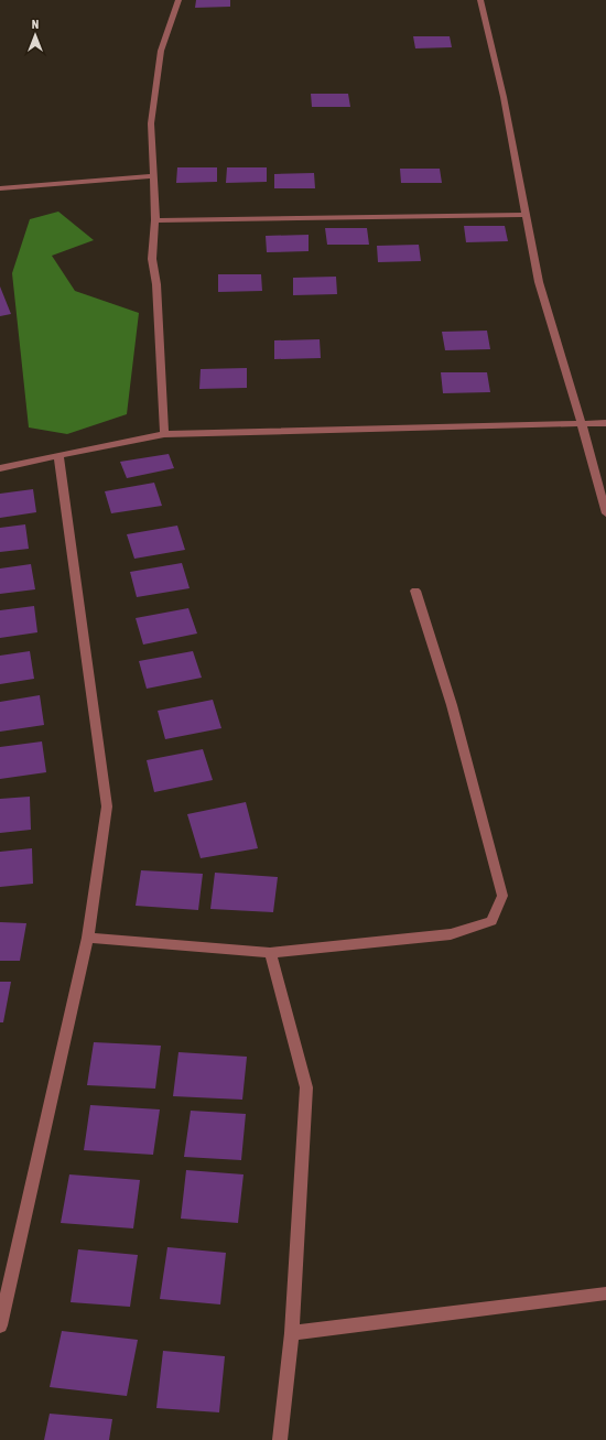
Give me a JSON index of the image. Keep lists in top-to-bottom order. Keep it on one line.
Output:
{"north":"top"}
